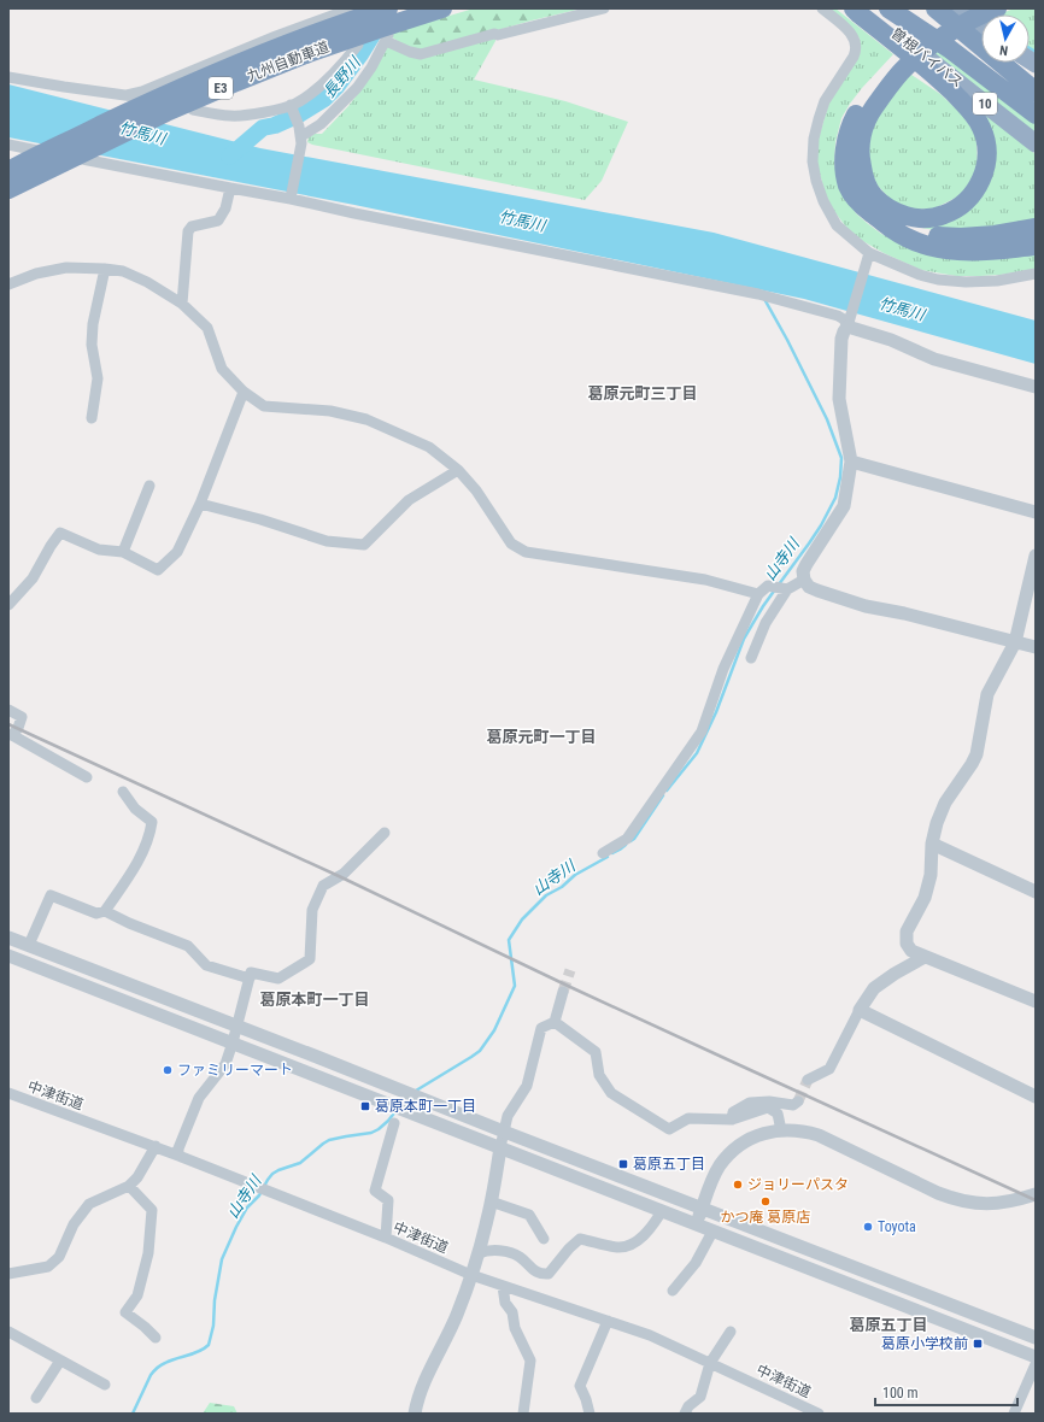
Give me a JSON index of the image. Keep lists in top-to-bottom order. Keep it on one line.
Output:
{"streets":{"highway":["曽根バイパス","九州自動車道","E3","10"],"street":["中津街道"]},"districts":["葛原元町三丁目","葛原元町一丁目","葛原本町一丁目","葛原五丁目"],"water":["長野川","竹馬川","山寺川"],"places":{"other":["ファミリーマート","ジョリーパスタ","かつ庵 葛原店","Toyota"],"transit":["葛原本町一丁目","葛原五丁目","葛原小学校前"]},"scale_bar":"100 m","north":"bottom"}
